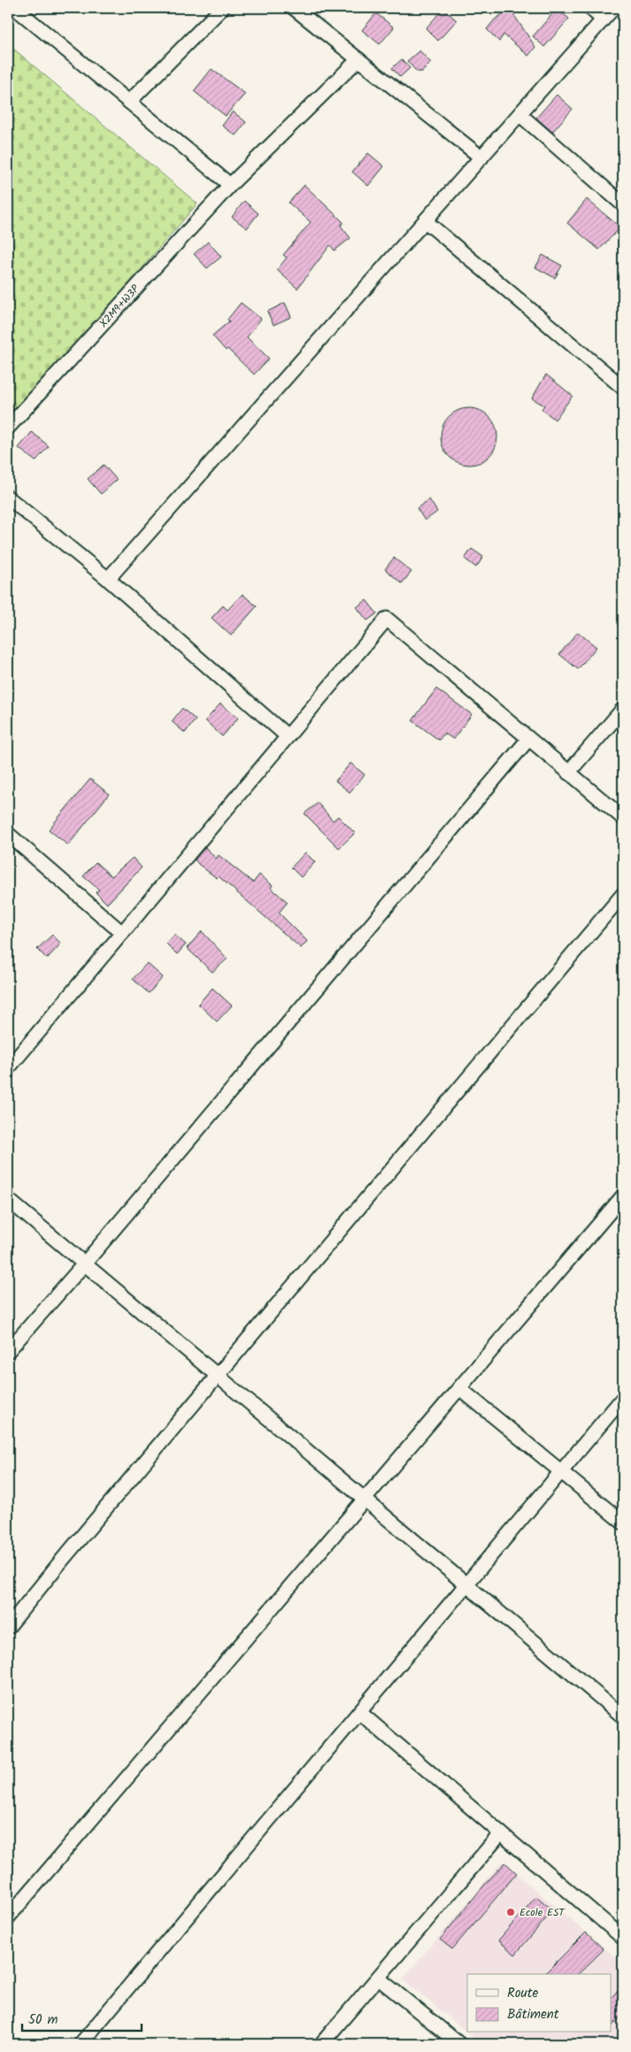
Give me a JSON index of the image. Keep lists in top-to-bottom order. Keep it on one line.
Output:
{"streets":{"street":["X2M9+W3P"]},"places":["Ecole EST"],"legend":["Route","Bâtiment"],"scale_bar":"50 m"}
